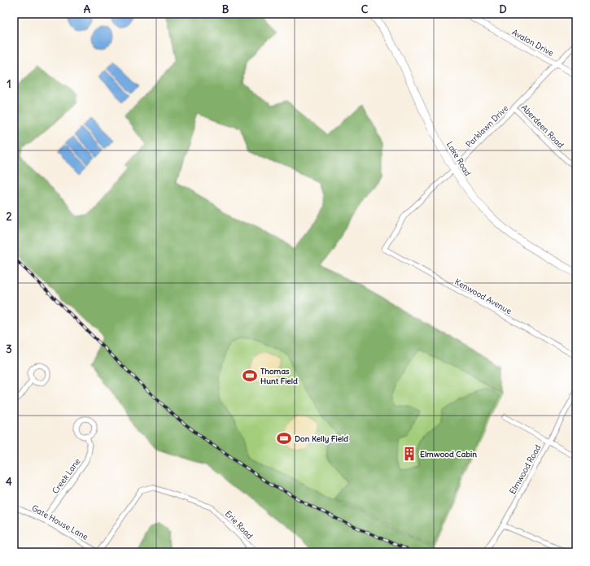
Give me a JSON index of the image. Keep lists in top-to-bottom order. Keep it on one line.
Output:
{"streets":{"main road":["Lake Road"],"street":["Avalon Drive","Parklawn Drive","Aberdeen Road","Kenwood Avenue","Elmwood Road","Creek Lane","Gate House Lane","Erie Road"]},"crossings":[["Avalon Drive","Parklawn Drive"],["Parklawn Drive","Aberdeen Road"],["Parklawn Drive","Lake Road"],["Parklawn Drive","Kenwood Avenue"],["Creek Lane","Gate House Lane"],["Gate House Lane","Erie Road"]],"places":{"sports":["Thomas Hunt Field","Don Kelly Field"],"building":["Elmwood Cabin"]},"grid":{"columns":["A","B","C","D"],"rows":["1","2","3","4"]}}
